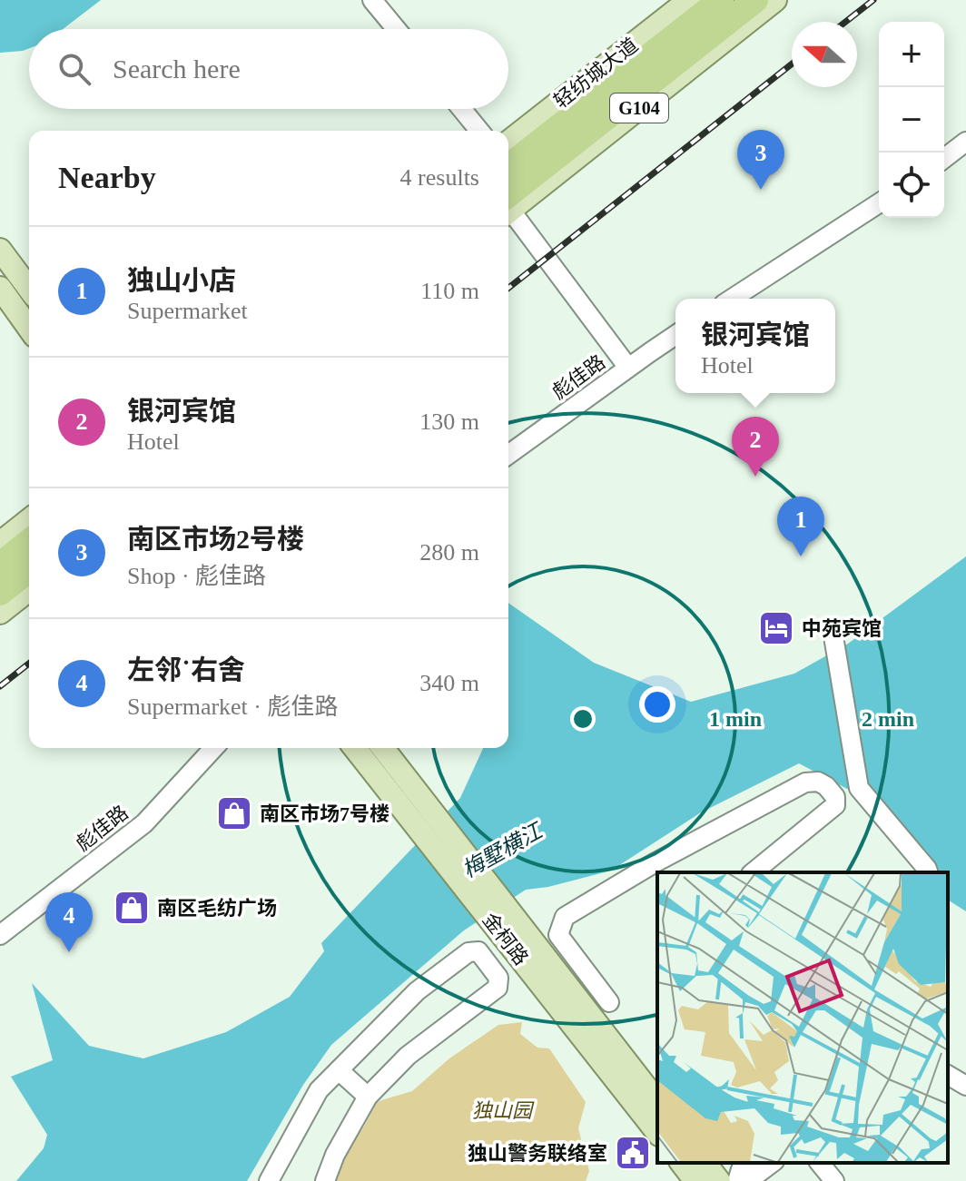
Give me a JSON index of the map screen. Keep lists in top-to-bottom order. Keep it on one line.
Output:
{"streets":{"main road":["轻纺城大道","G104","金柯路"],"street":["彪佳路"]},"water":["梅墅横江"],"parks":["独山园"],"places":{"hotel":["中苑宾馆"],"shop":["南区市场7号楼","南区毛纺广场"],"public building":["独山警务联络室"]},"north":"left","page":{"map_buttons":["+","−"],"search":"Search here","pins":["3","2","1","4"],"heading":["Nearby","4 results"],"list":[{"mark":"1","name":"独山小店","note":"Supermarket","value":"110 m"},{"mark":"2","name":"银河宾馆","note":"Hotel","value":"130 m"},{"mark":"3","name":"南区市场2号楼","note":"Shop · 彪佳路","value":"280 m"},{"mark":"4","name":"左邻˙右舍","note":"Supermarket · 彪佳路","value":"340 m"}],"popup":["银河宾馆","Hotel"]},"rings":["1 min","2 min"]}
